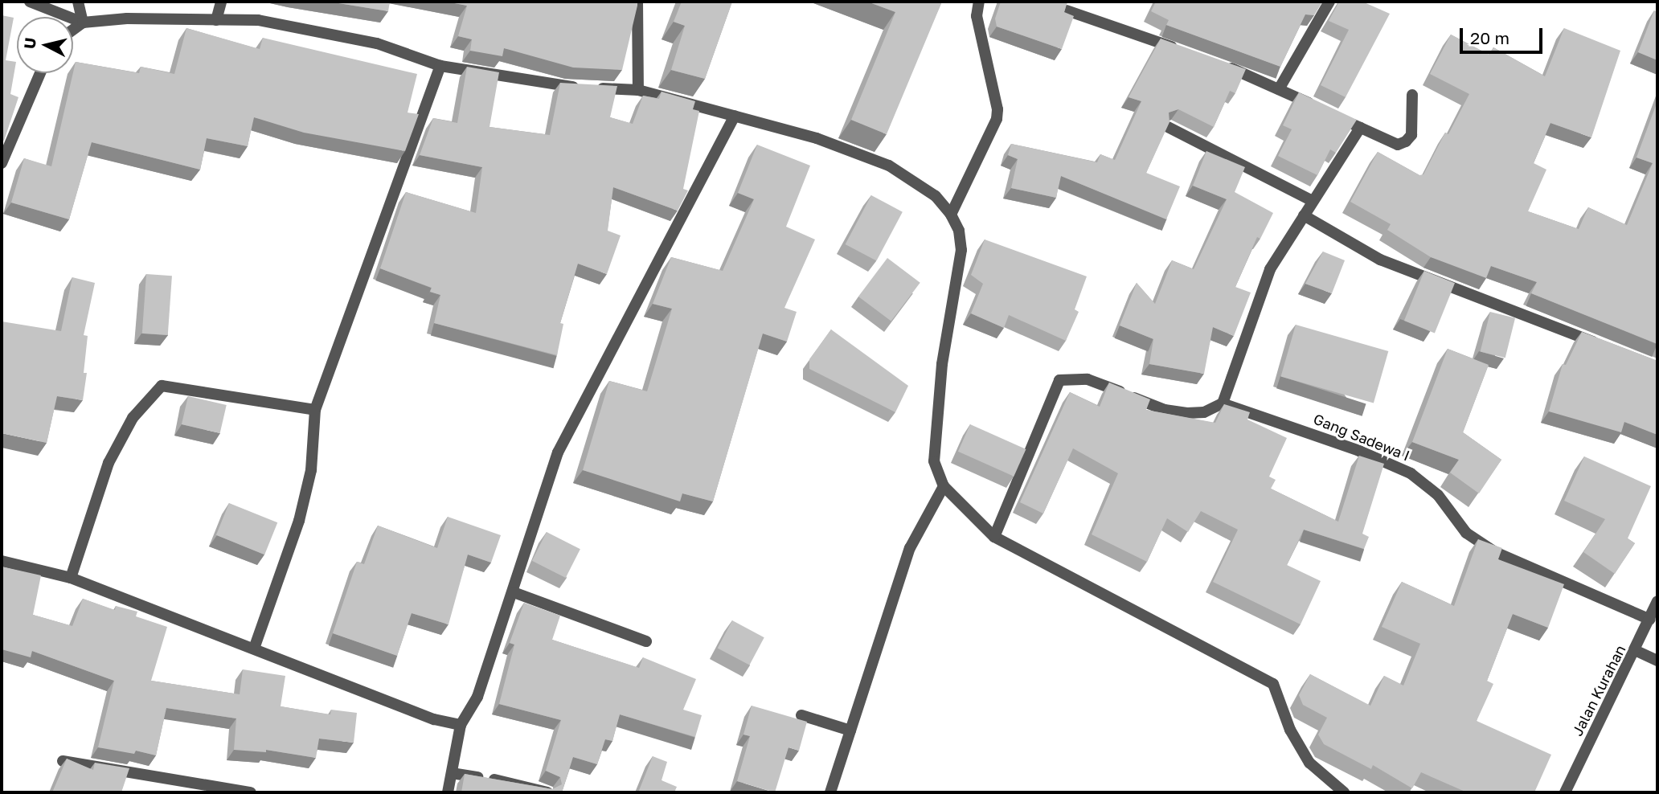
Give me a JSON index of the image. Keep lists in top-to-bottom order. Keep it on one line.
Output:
{"streets":{"street":["Gang Sadewa I","Jalan Kurahan"]},"crossings":[["Gang Sadewa I","Jalan Kurahan"]],"scale_bar":"20 m","north":"left"}
